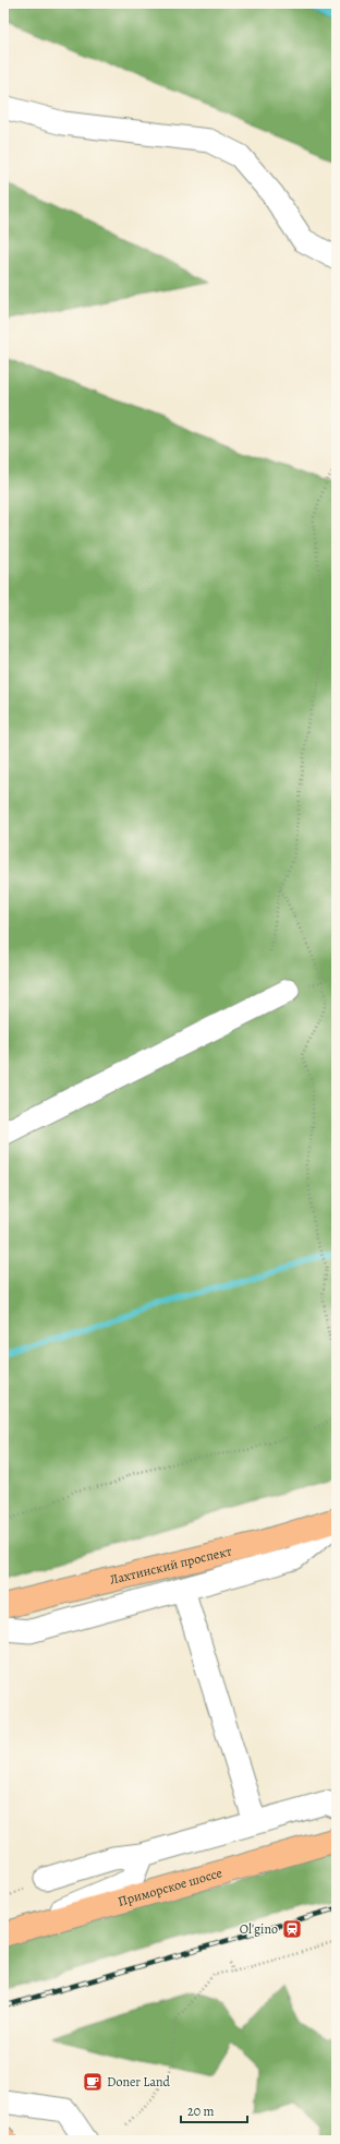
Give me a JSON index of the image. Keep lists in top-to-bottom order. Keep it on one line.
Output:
{"streets":{"main road":["Лахтинский проспект","Приморское шоссе"]},"places":{"station":["Ol'gino"],"cafe":["Doner Land"]},"scale_bar":"20 m"}
